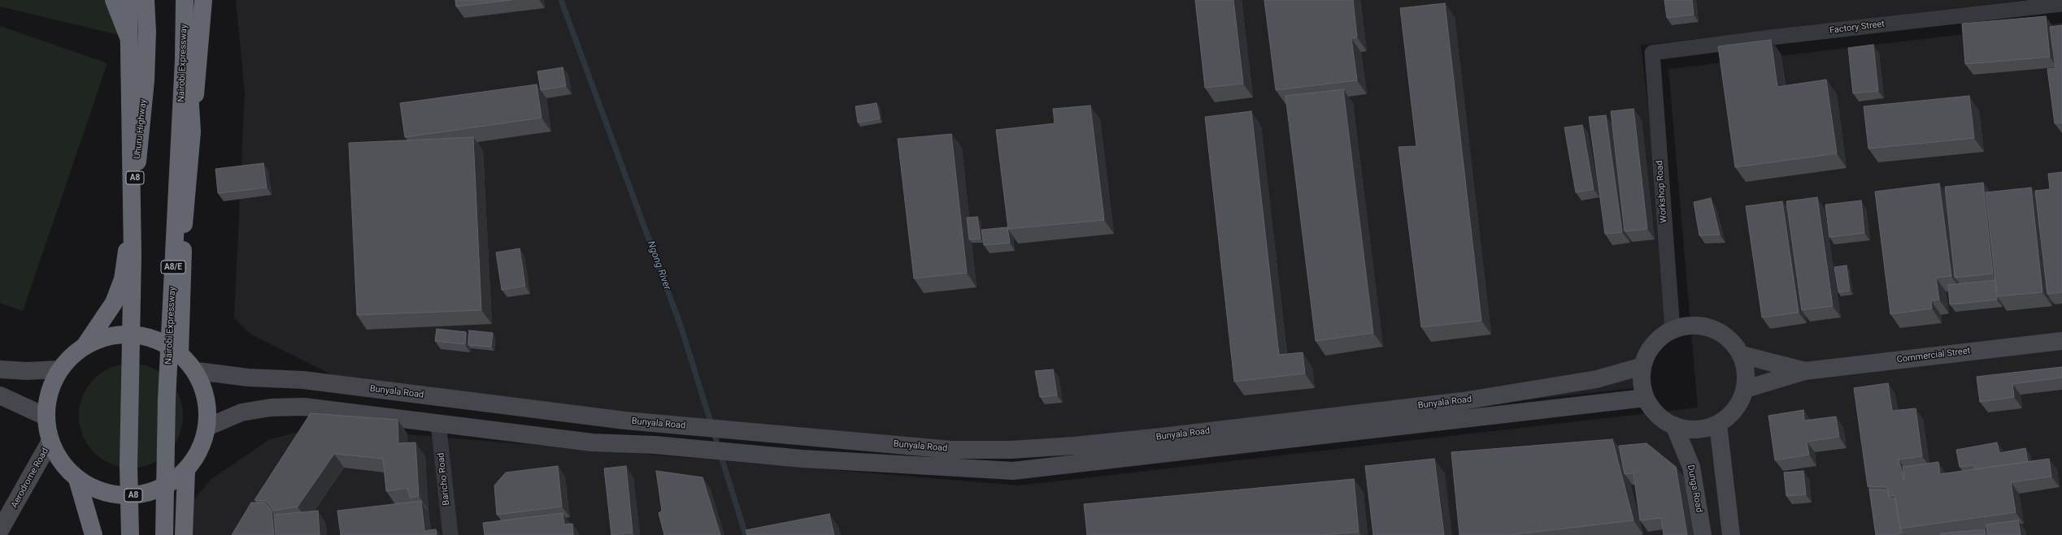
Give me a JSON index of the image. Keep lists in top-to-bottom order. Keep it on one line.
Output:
{"streets":{"highway":["Nairobi Expressway","Uhuru Highway","A8","A8/E"],"main road":["Commercial Street","Bunyala Road","Aerodrome Road","Dunga Road"],"street":["Factory Street","Workshop Road","Baricho Road"]},"crossings":[["Factory Street","Workshop Road"],["Uhuru Highway","A8"],["A8","Bunyala Road"],["A8","Aerodrome Road"],["Workshop Road","Commercial Street"],["Workshop Road","Bunyala Road"],["Workshop Road","Dunga Road"],["Commercial Street","Bunyala Road"],["Commercial Street","Dunga Road"],["Bunyala Road","Baricho Road"],["Bunyala Road","Dunga Road"]],"water":["Ngong River"]}
